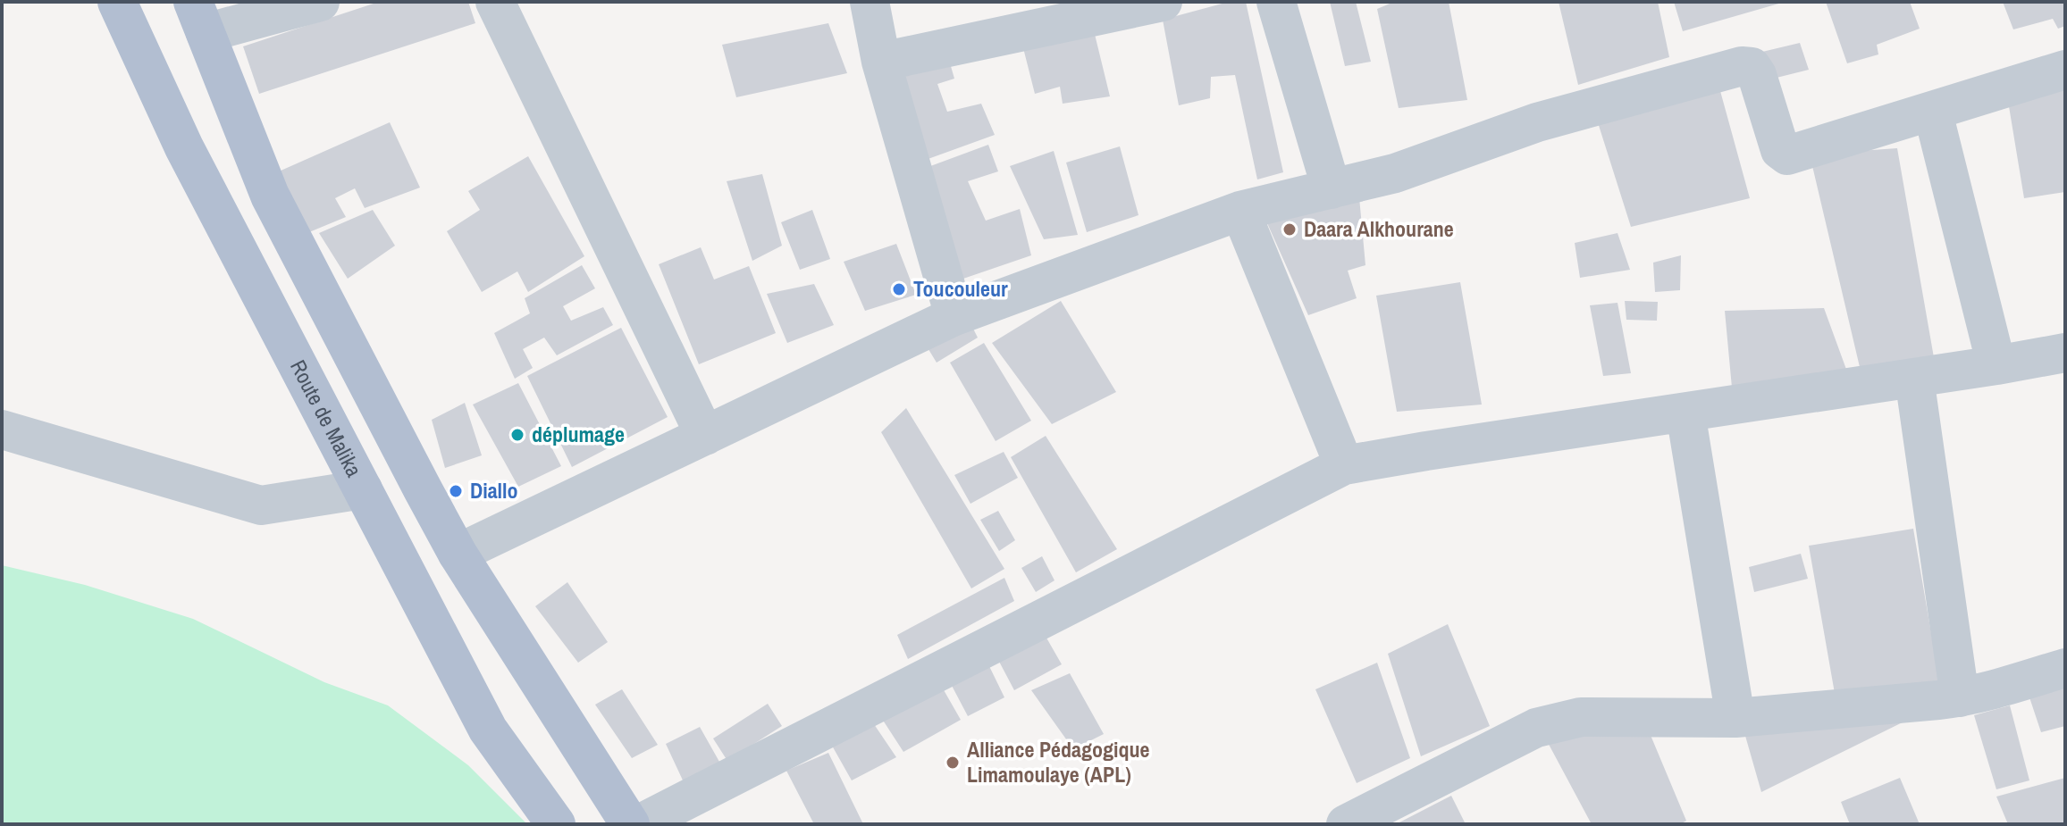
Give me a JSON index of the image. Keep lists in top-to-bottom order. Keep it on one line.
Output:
{"streets":{"main road":["Route de Malika"]},"places":["Daara Alkhourane","Toucouleur","déplumage","Diallo","Alliance Pédagogique Limamoulaye (APL)"]}
